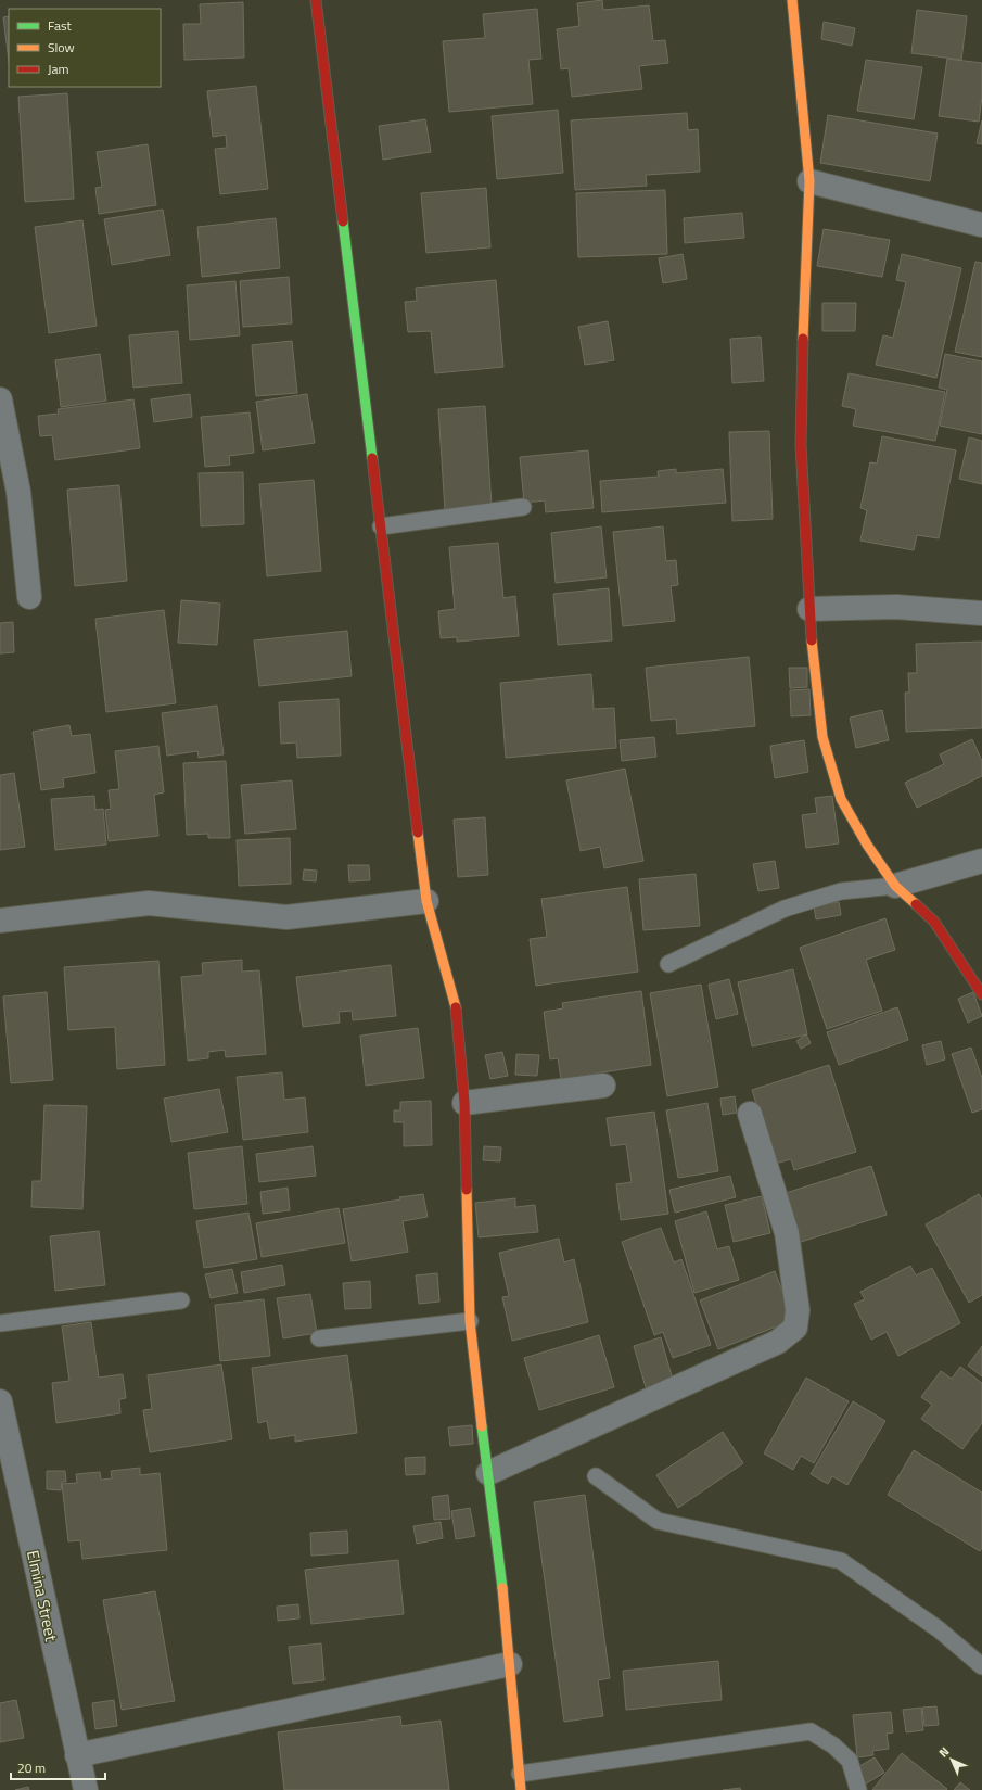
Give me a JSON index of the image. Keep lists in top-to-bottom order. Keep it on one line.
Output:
{"streets":{"street":["Elmina Street"]},"legend":["Fast","Slow","Jam"],"scale_bar":"20 m","north":"top left"}
